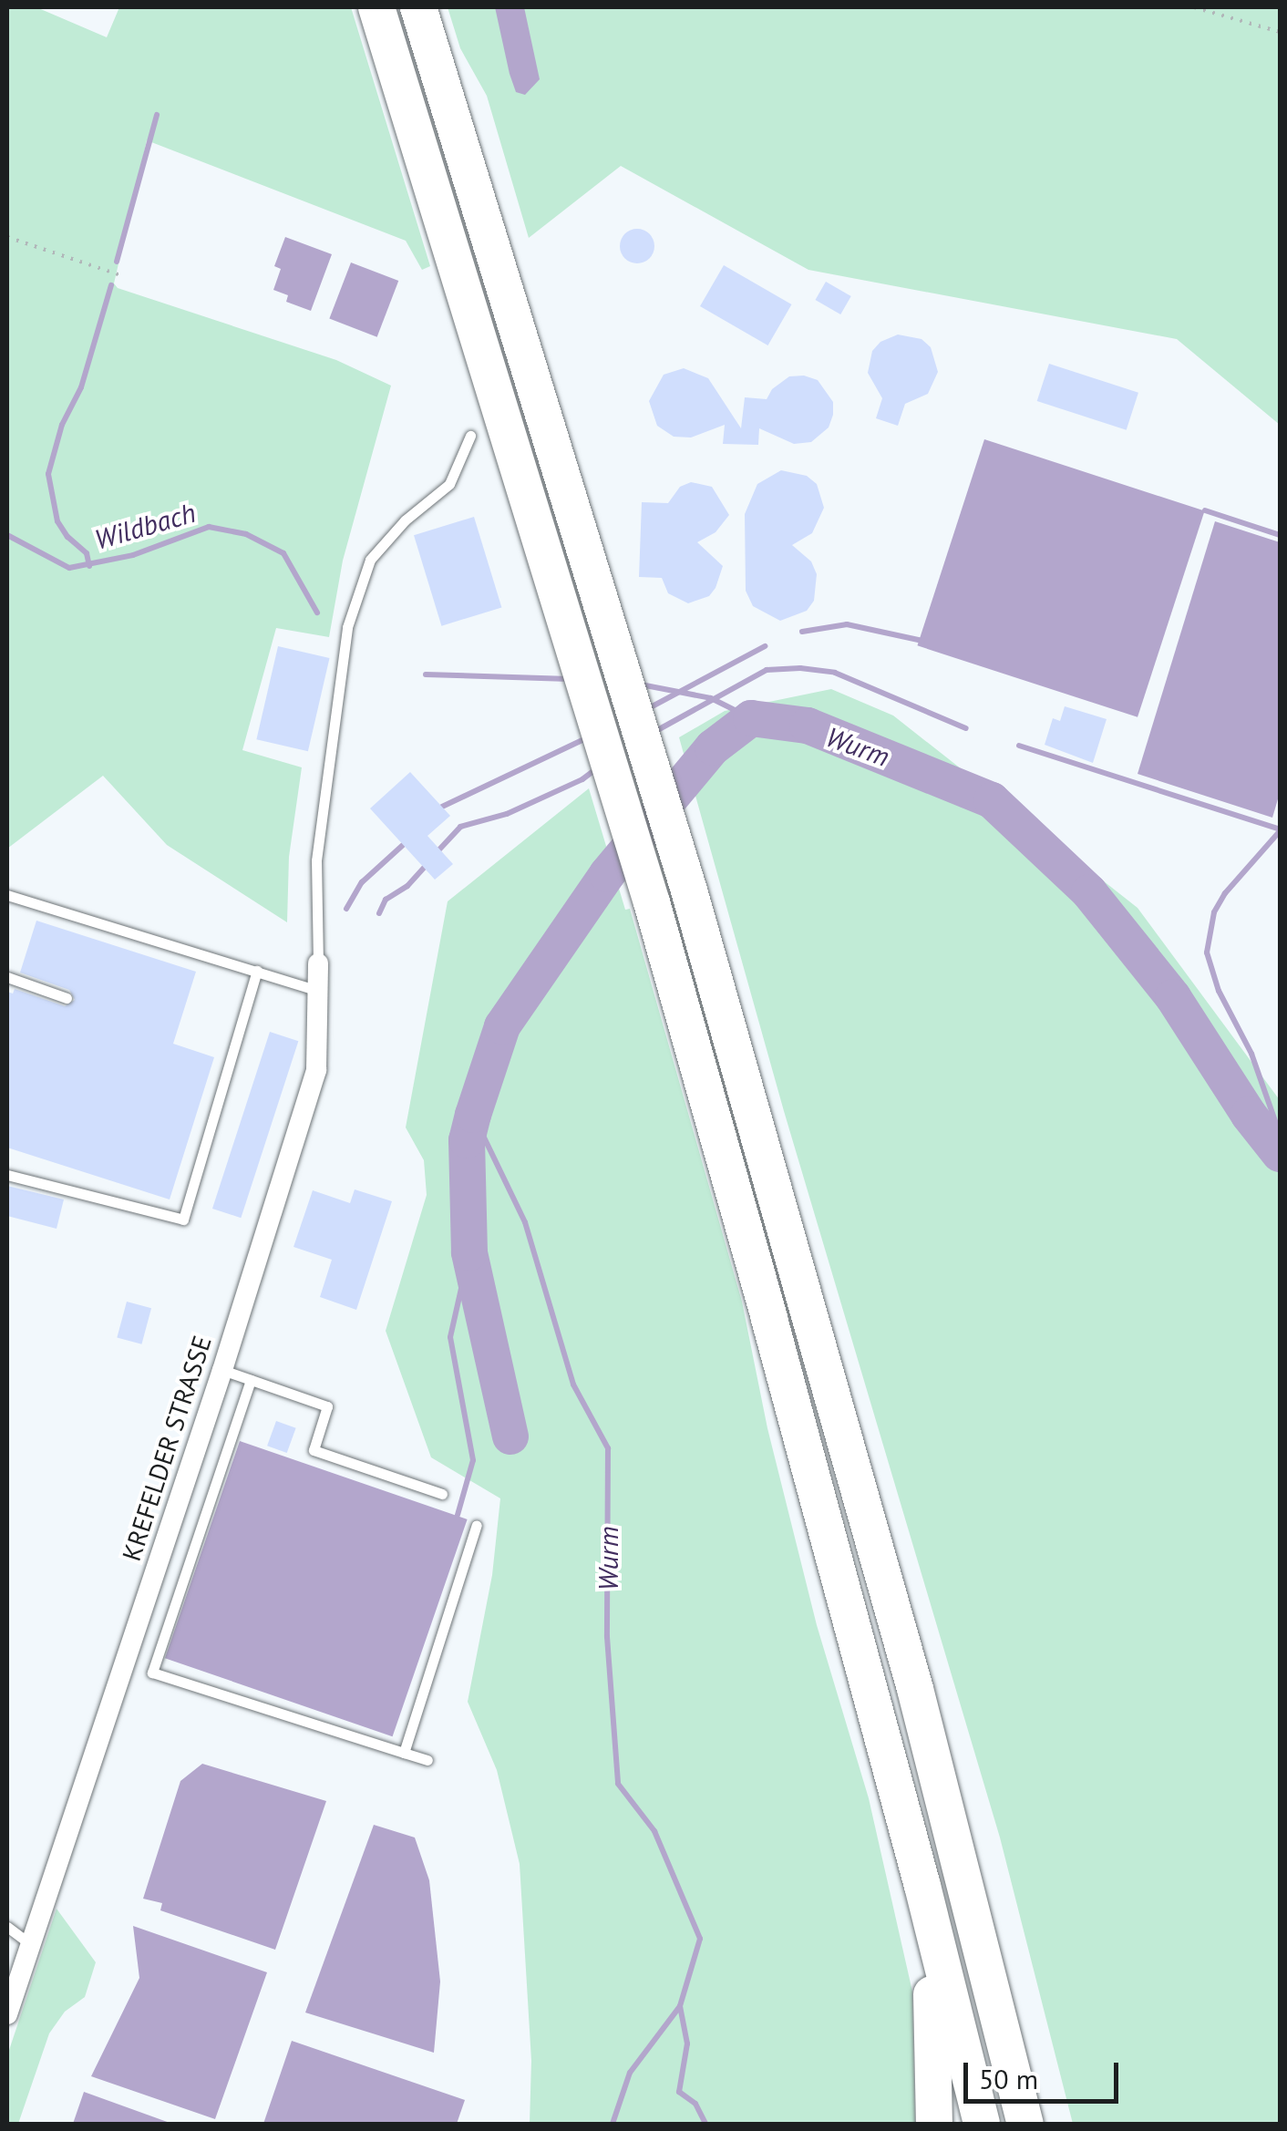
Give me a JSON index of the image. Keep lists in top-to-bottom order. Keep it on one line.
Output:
{"streets":{"street":["KREFELDER STRASSE"]},"water":["Wildbach","Wurm"],"scale_bar":"50 m"}
